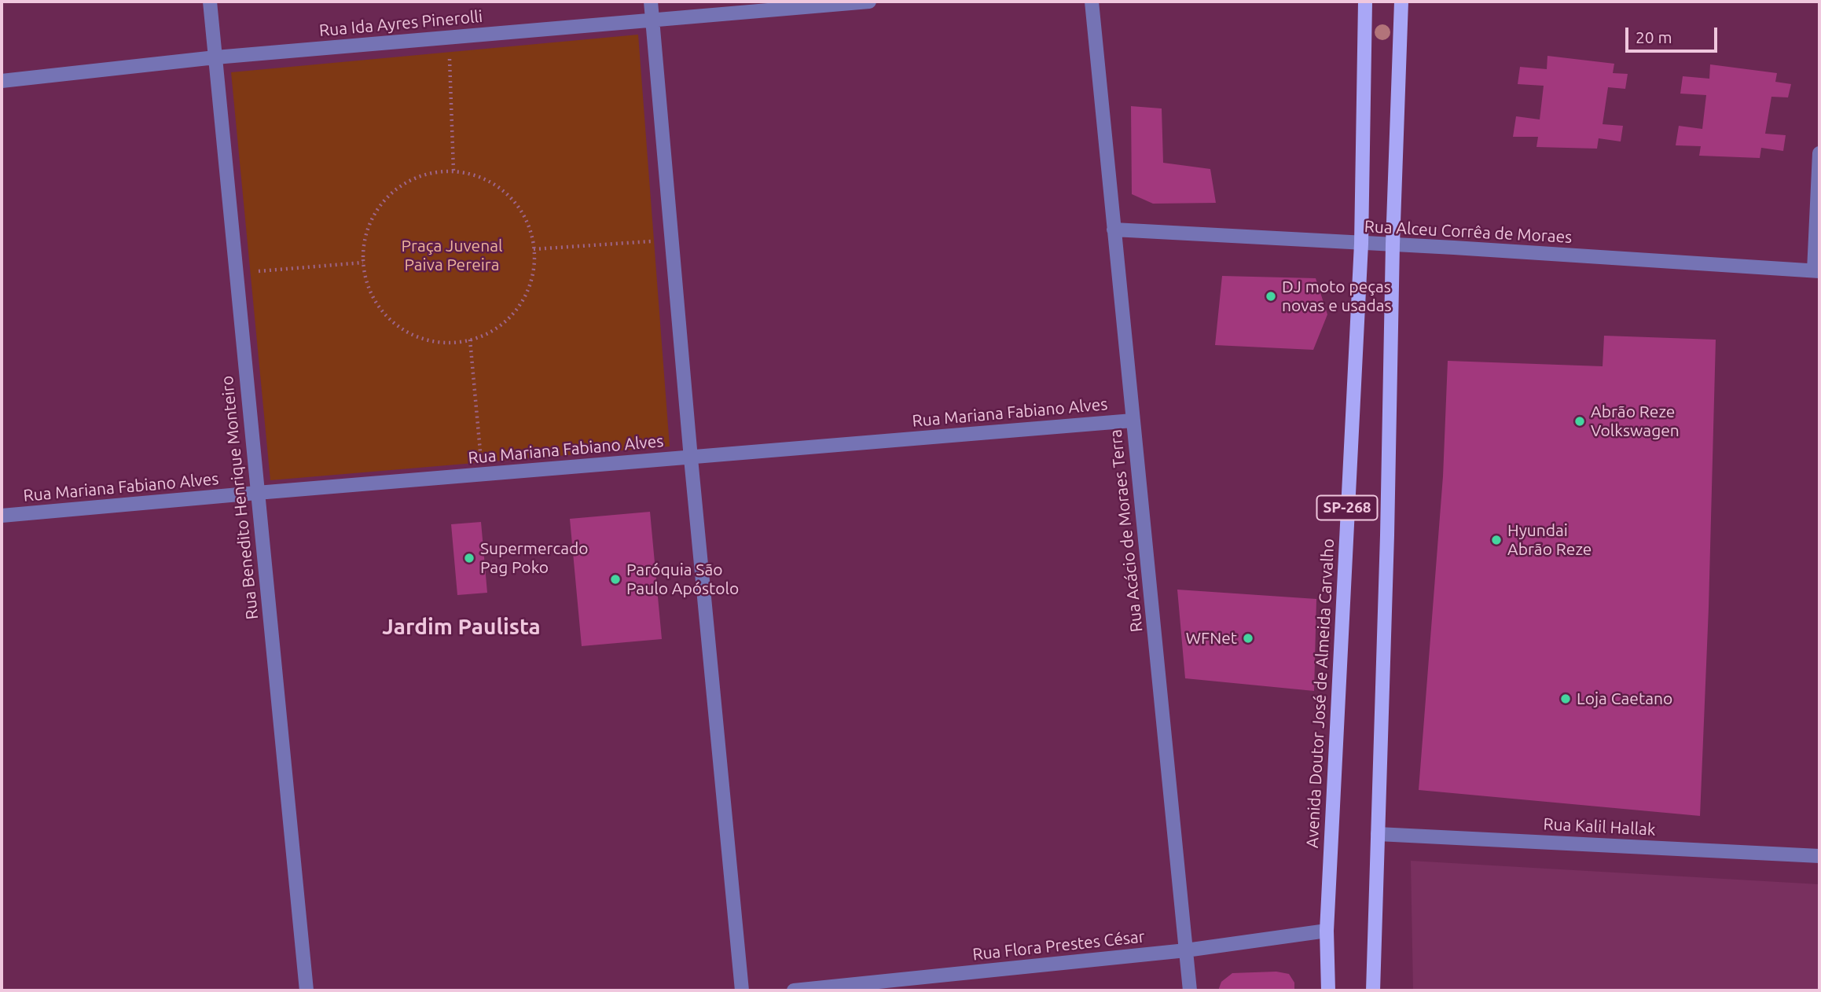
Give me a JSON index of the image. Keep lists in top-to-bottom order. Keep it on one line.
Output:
{"streets":{"main road":["SP-268","Avenida Doutor José de Almeida Carvalho"],"street":["Rua Ida Ayres Pinerolli","Rua Alceu Corrêa de Moraes","Rua Mariana Fabiano Alves","Rua Benedito Henrique Monteiro","Rua Acácio de Moraes Terra","Rua Kalil Hallak","Rua Flora Prestes César"]},"crossings":[["Rua Ida Ayres Pinerolli","Rua Benedito Henrique Monteiro"],["Rua Alceu Corrêa de Moraes","SP-268"],["Rua Alceu Corrêa de Moraes","Rua Acácio de Moraes Terra"],["Rua Alceu Corrêa de Moraes","Avenida Doutor José de Almeida Carvalho"],["Rua Mariana Fabiano Alves","Rua Benedito Henrique Monteiro"],["Rua Mariana Fabiano Alves","Rua Acácio de Moraes Terra"],["SP-268","Rua Kalil Hallak"],["Rua Acácio de Moraes Terra","Rua Flora Prestes César"],["Avenida Doutor José de Almeida Carvalho","Rua Flora Prestes César"]],"districts":["Jardim Paulista"],"parks":["Praça Juvenal Paiva Pereira"],"places":["DJ moto peças novas e usadas","Abrão Reze Volkswagen","Hyundai Abrão Reze","Supermercado Pag Poko","Paróquia São Paulo Apóstolo","WFNet","Loja Caetano"],"scale_bar":"20 m"}
